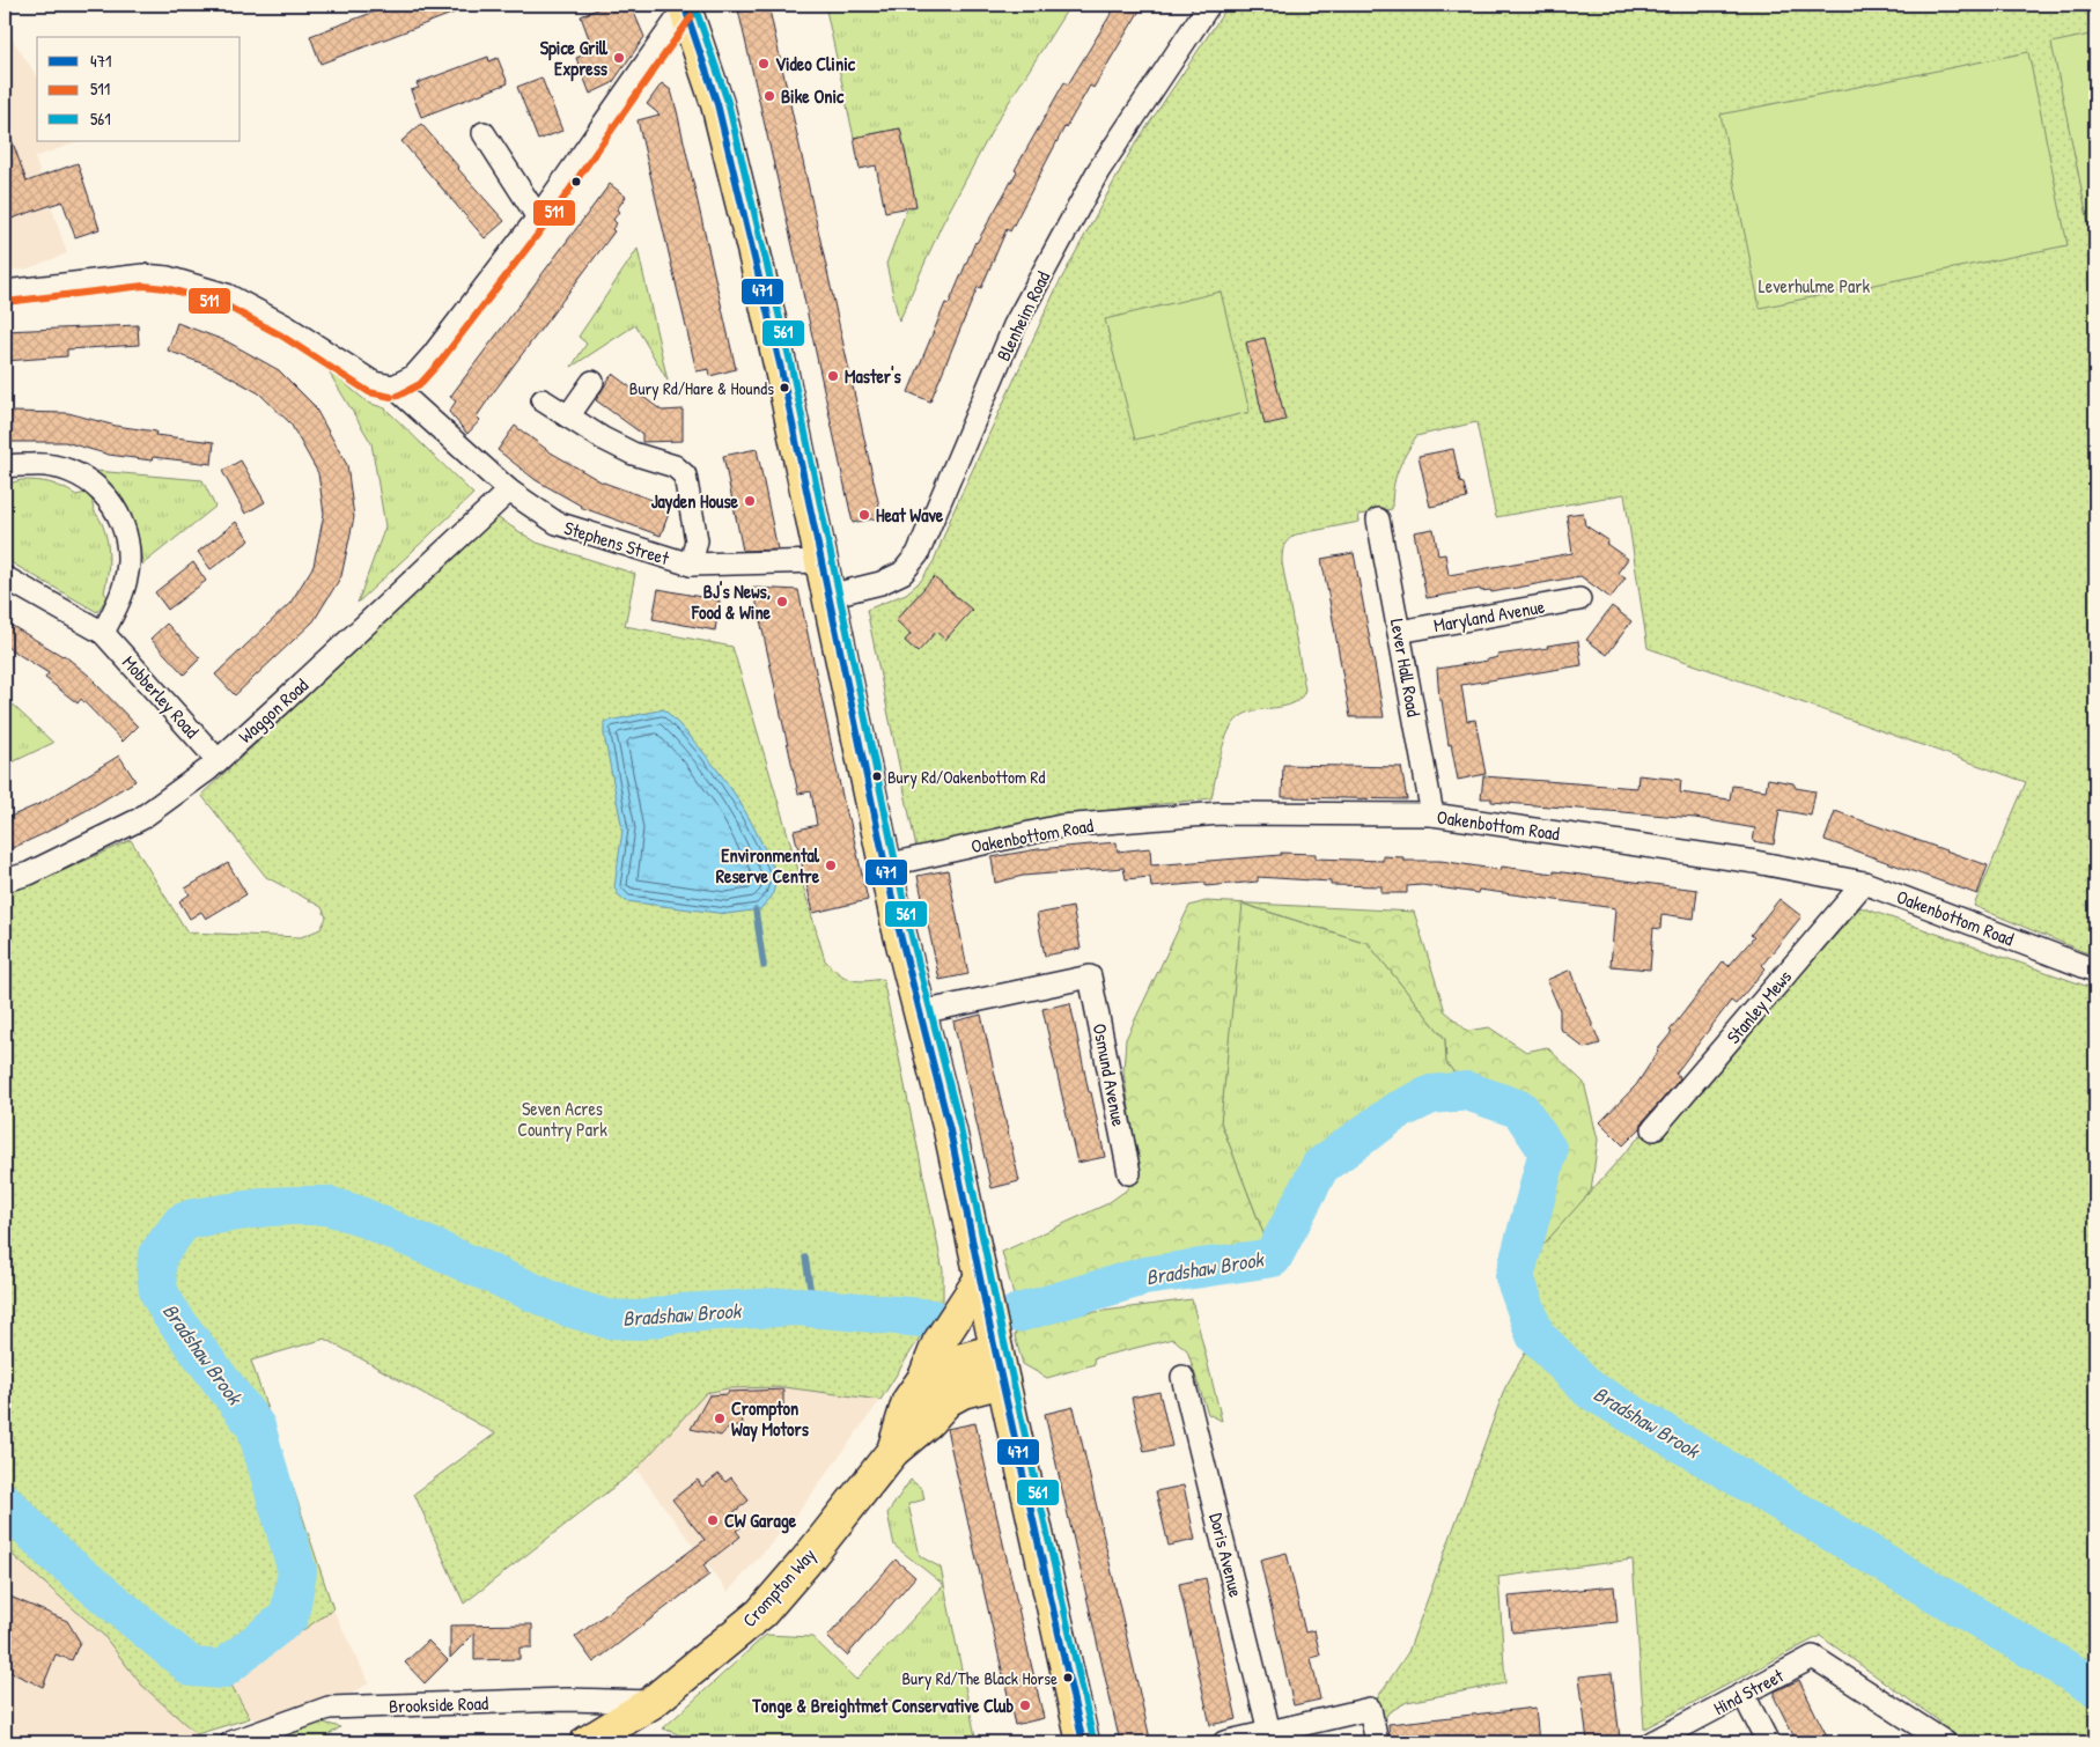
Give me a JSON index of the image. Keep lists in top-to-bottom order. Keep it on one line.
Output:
{"streets":{"main road":["Crompton Way"],"street":["Blenheim Road","Stephens Street","Maryland Avenue","Lever Hall Road","Mobberley Road","Waggon Road","Oakenbottom Road","Stanley Mews","Osmund Avenue","Doris Avenue","Hind Street","Brookside Road"]},"crossings":[["Stephens Street","Waggon Road"],["Maryland Avenue","Lever Hall Road"],["Lever Hall Road","Oakenbottom Road"],["Mobberley Road","Waggon Road"],["Oakenbottom Road","Stanley Mews"],["Crompton Way","Brookside Road"]],"water":["Bradshaw Brook"],"parks":["Leverhulme Park","Seven Acres Country Park"],"places":["Spice Grill Express","Video Clinic","Bike Onic","Master's","Bury Rd/Hare & Hounds","Jayden House","Heat Wave","BJ's News, Food & Wine","Bury Rd/Oakenbottom Rd","Environmental Reserve Centre","Crompton Way Motors","CW Garage","Bury Rd/The Black Horse","Tonge & Breightmet Conservative Club"],"lines":["transit line 471","transit line 561","transit line 511"],"legend":["471","511","561"]}
